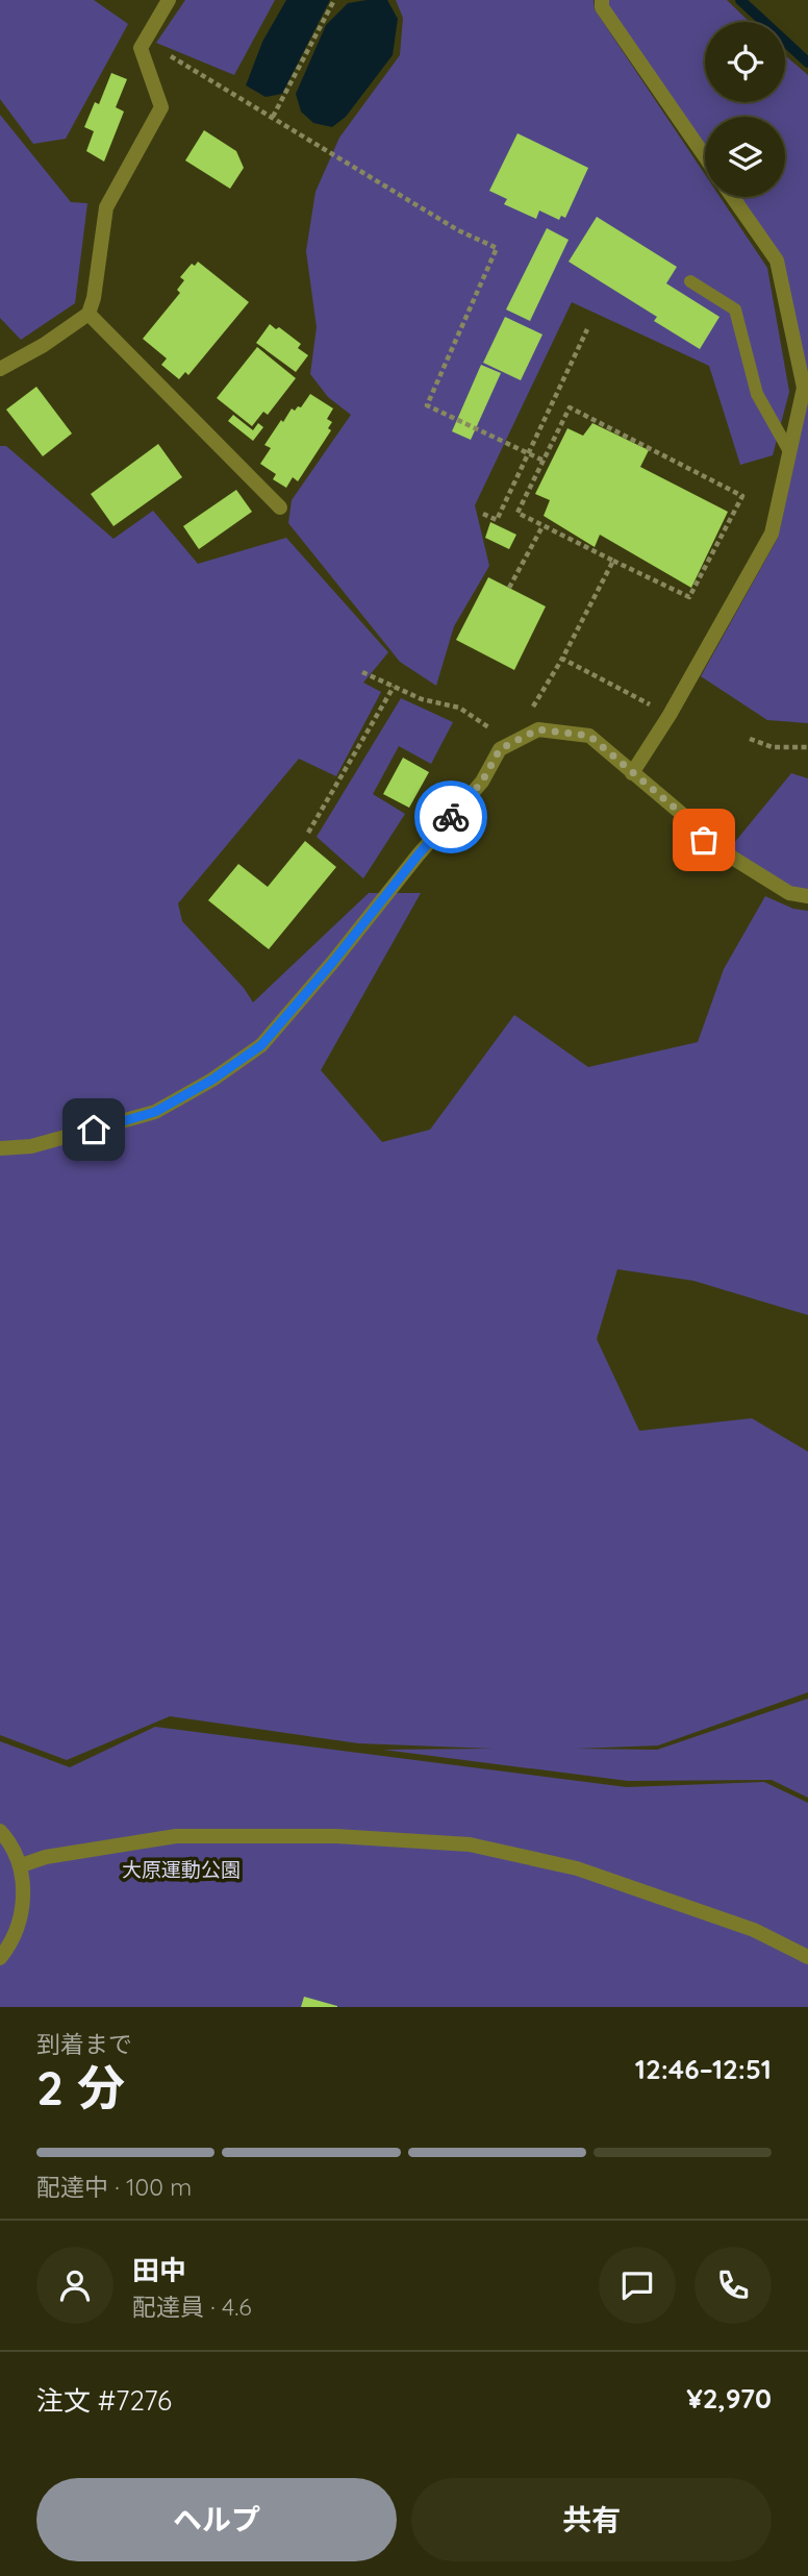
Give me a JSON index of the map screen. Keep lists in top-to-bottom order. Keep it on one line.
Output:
{"parks":["大原運動公園"],"page":{"heading":["2 分","到着まで","12:46–12:51"],"panel":["田中","配達員 · 4.6","注文 #7276","¥2,970"],"bar":"配達中 · 100 m","buttons":["ヘルプ","共有"]}}
